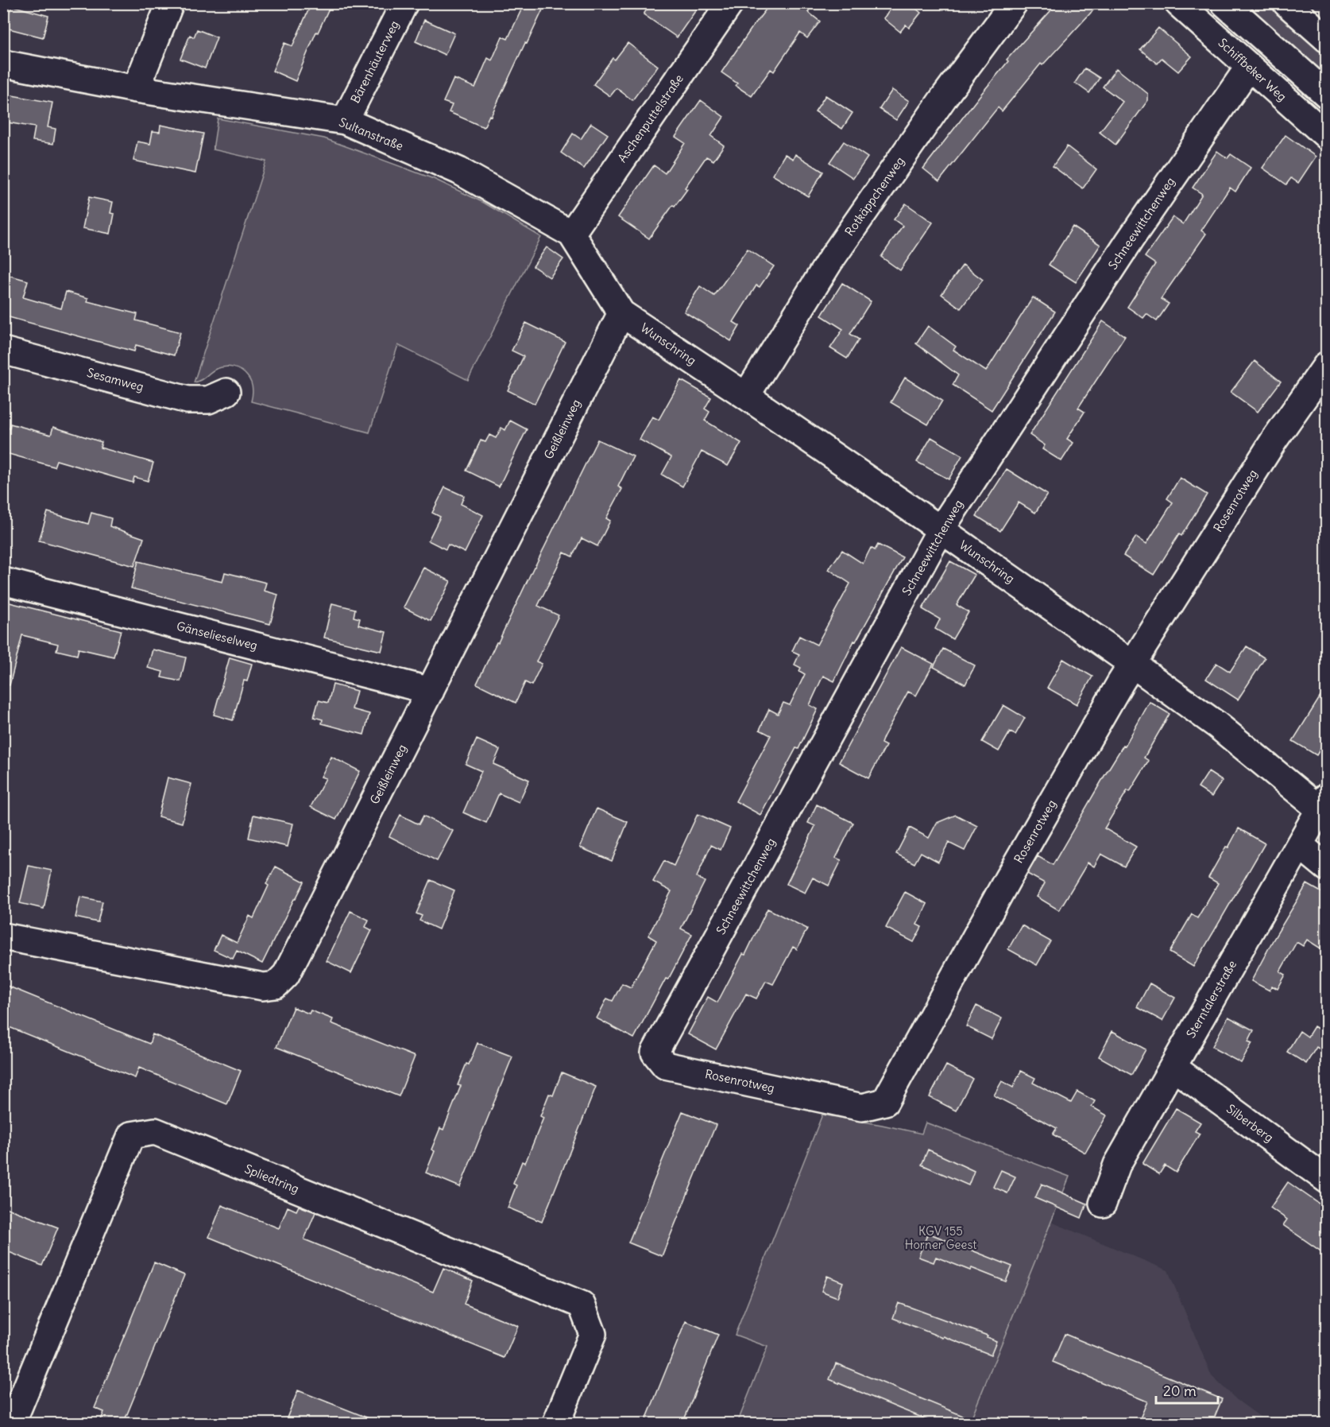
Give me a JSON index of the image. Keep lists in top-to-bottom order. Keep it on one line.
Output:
{"streets":{"street":["Bärenhäuterweg","Schiffbeker Weg","Aschenputtelstraße","Sultanstraße","Rotkäppchenweg","Schneewittchenweg","Wunschring","Sesamweg","Geißleinweg","Rosenrotweg","Gänselieselweg","Sterntalerstraße","Silberberg","Spliedtring"]},"crossings":[["Bärenhäuterweg","Sultanstraße"],["Schiffbeker Weg","Schneewittchenweg"],["Aschenputtelstraße","Sultanstraße"],["Sultanstraße","Wunschring"],["Sultanstraße","Geißleinweg"],["Rotkäppchenweg","Wunschring"],["Schneewittchenweg","Wunschring"],["Schneewittchenweg","Rosenrotweg"],["Wunschring","Geißleinweg"],["Wunschring","Rosenrotweg"],["Wunschring","Sterntalerstraße"],["Geißleinweg","Gänselieselweg"],["Sterntalerstraße","Silberberg"]],"parks":["KGV 155 Horner Geest"],"scale_bar":"20 m"}
